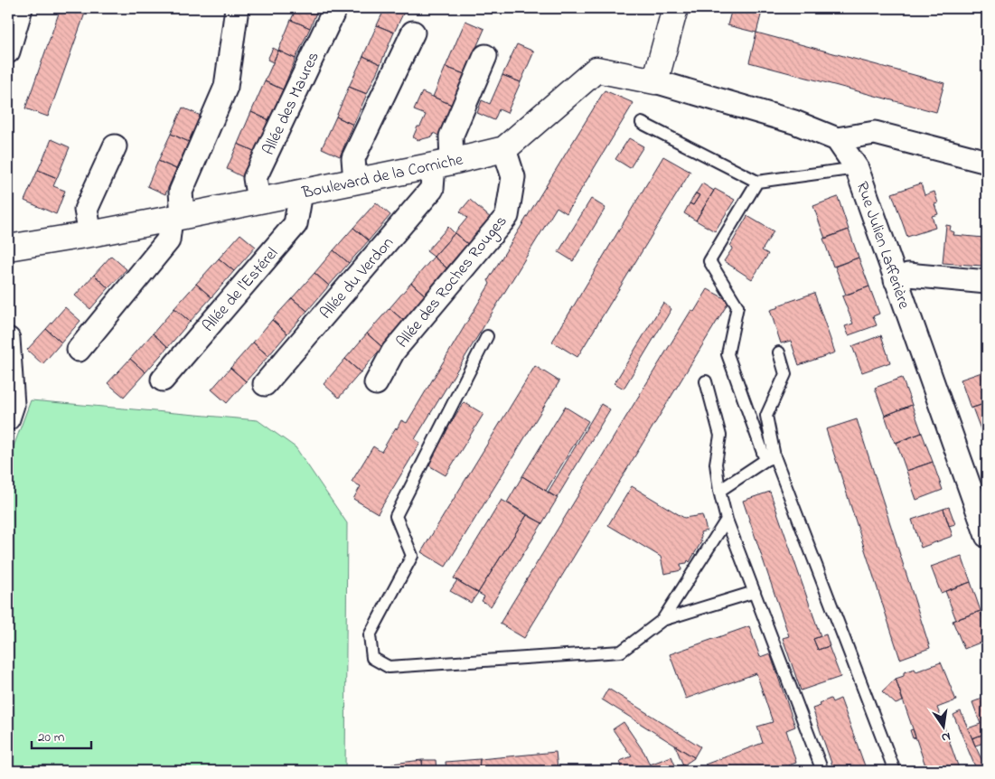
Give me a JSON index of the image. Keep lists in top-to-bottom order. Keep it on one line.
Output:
{"streets":{"street":["Allée des Maures","Boulevard de la Corniche","Rue Julien Lafferière","Allée du Verdon","Allée des Roches Rouges","Allée de l'Estérel"]},"crossings":[["Allée des Maures","Boulevard de la Corniche"],["Boulevard de la Corniche","Allée du Verdon"],["Boulevard de la Corniche","Allée des Roches Rouges"],["Boulevard de la Corniche","Allée de l'Estérel"]],"scale_bar":"20 m","north":"bottom"}
